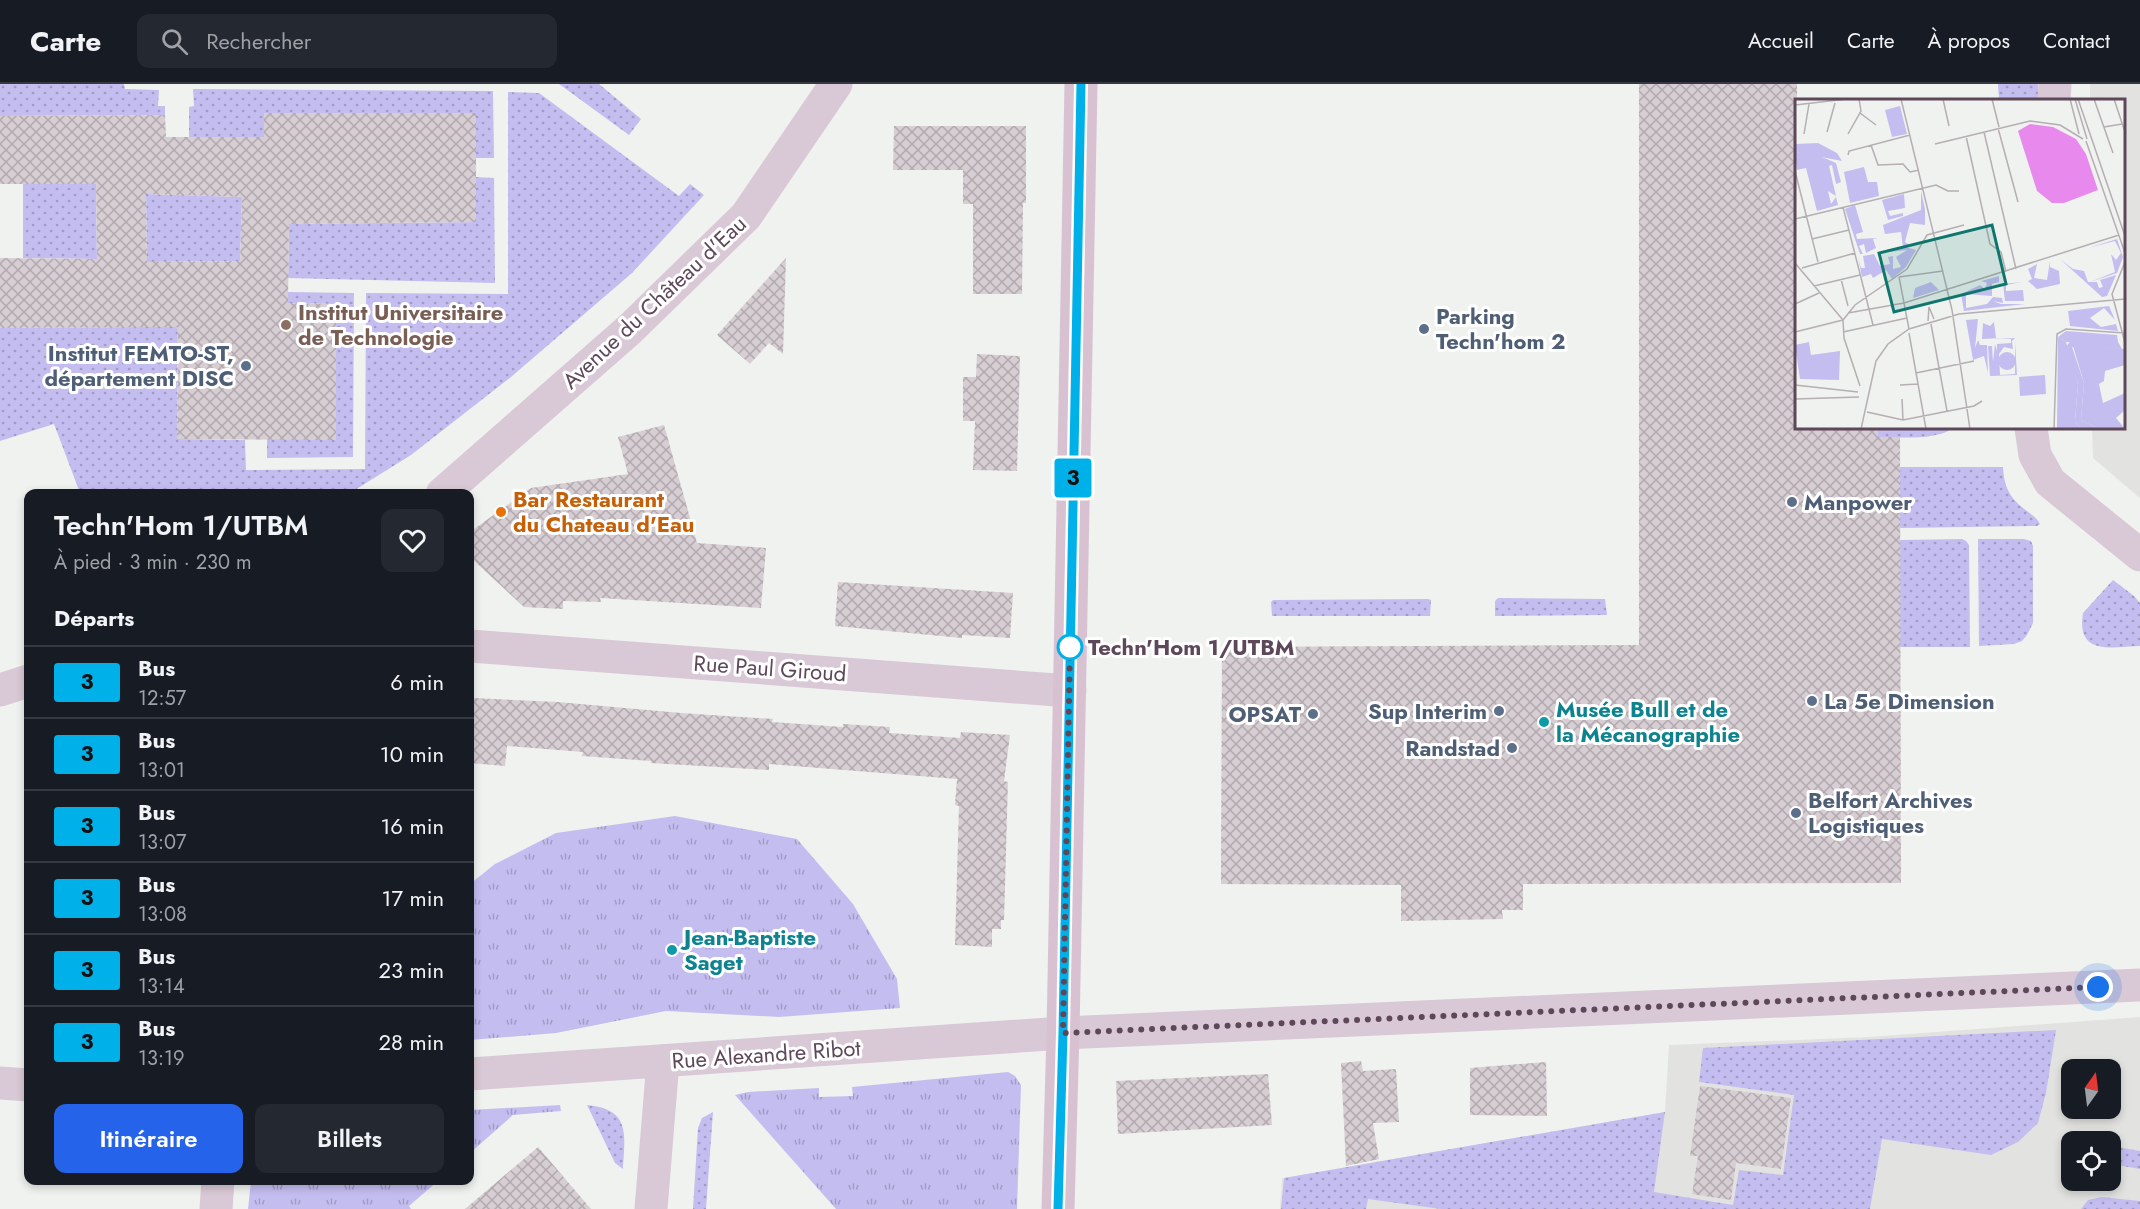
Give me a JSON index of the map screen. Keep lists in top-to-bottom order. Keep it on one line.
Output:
{"streets":{"street":["Avenue du Château d'Eau","Rue Paul Giroud","Rue Alexandre Ribot"]},"places":["Institut Universitaire de Technologie","Parking Techn'hom 2","Institut FEMTO-ST, département DISC","Manpower","Bar Restaurant du Chateau d'Eau","Techn'Hom 1/UTBM","La 5e Dimension","Sup Interim","OPSAT","Musée Bull et de la Mécanographie","Randstad","Belfort Archives Logistiques","Jean-Baptiste Saget"],"lines":["bus line 3"],"north":"top","page":{"header":"Carte","search":"Rechercher","nav":["Accueil","Carte","À propos","Contact"],"on_map":"3","heading":[["Techn'Hom 1/UTBM","À pied · 3 min · 230 m"],"Départs"],"list":[{"mark":"3","name":"Bus","note":"12:57","value":"6 min"},{"mark":"3","name":"Bus","note":"13:01","value":"10 min"},{"mark":"3","name":"Bus","note":"13:07","value":"16 min"},{"mark":"3","name":"Bus","note":"13:08","value":"17 min"},{"mark":"3","name":"Bus","note":"13:14","value":"23 min"},{"mark":"3","name":"Bus","note":"13:19","value":"28 min"}],"buttons":["Itinéraire","Billets"]}}
